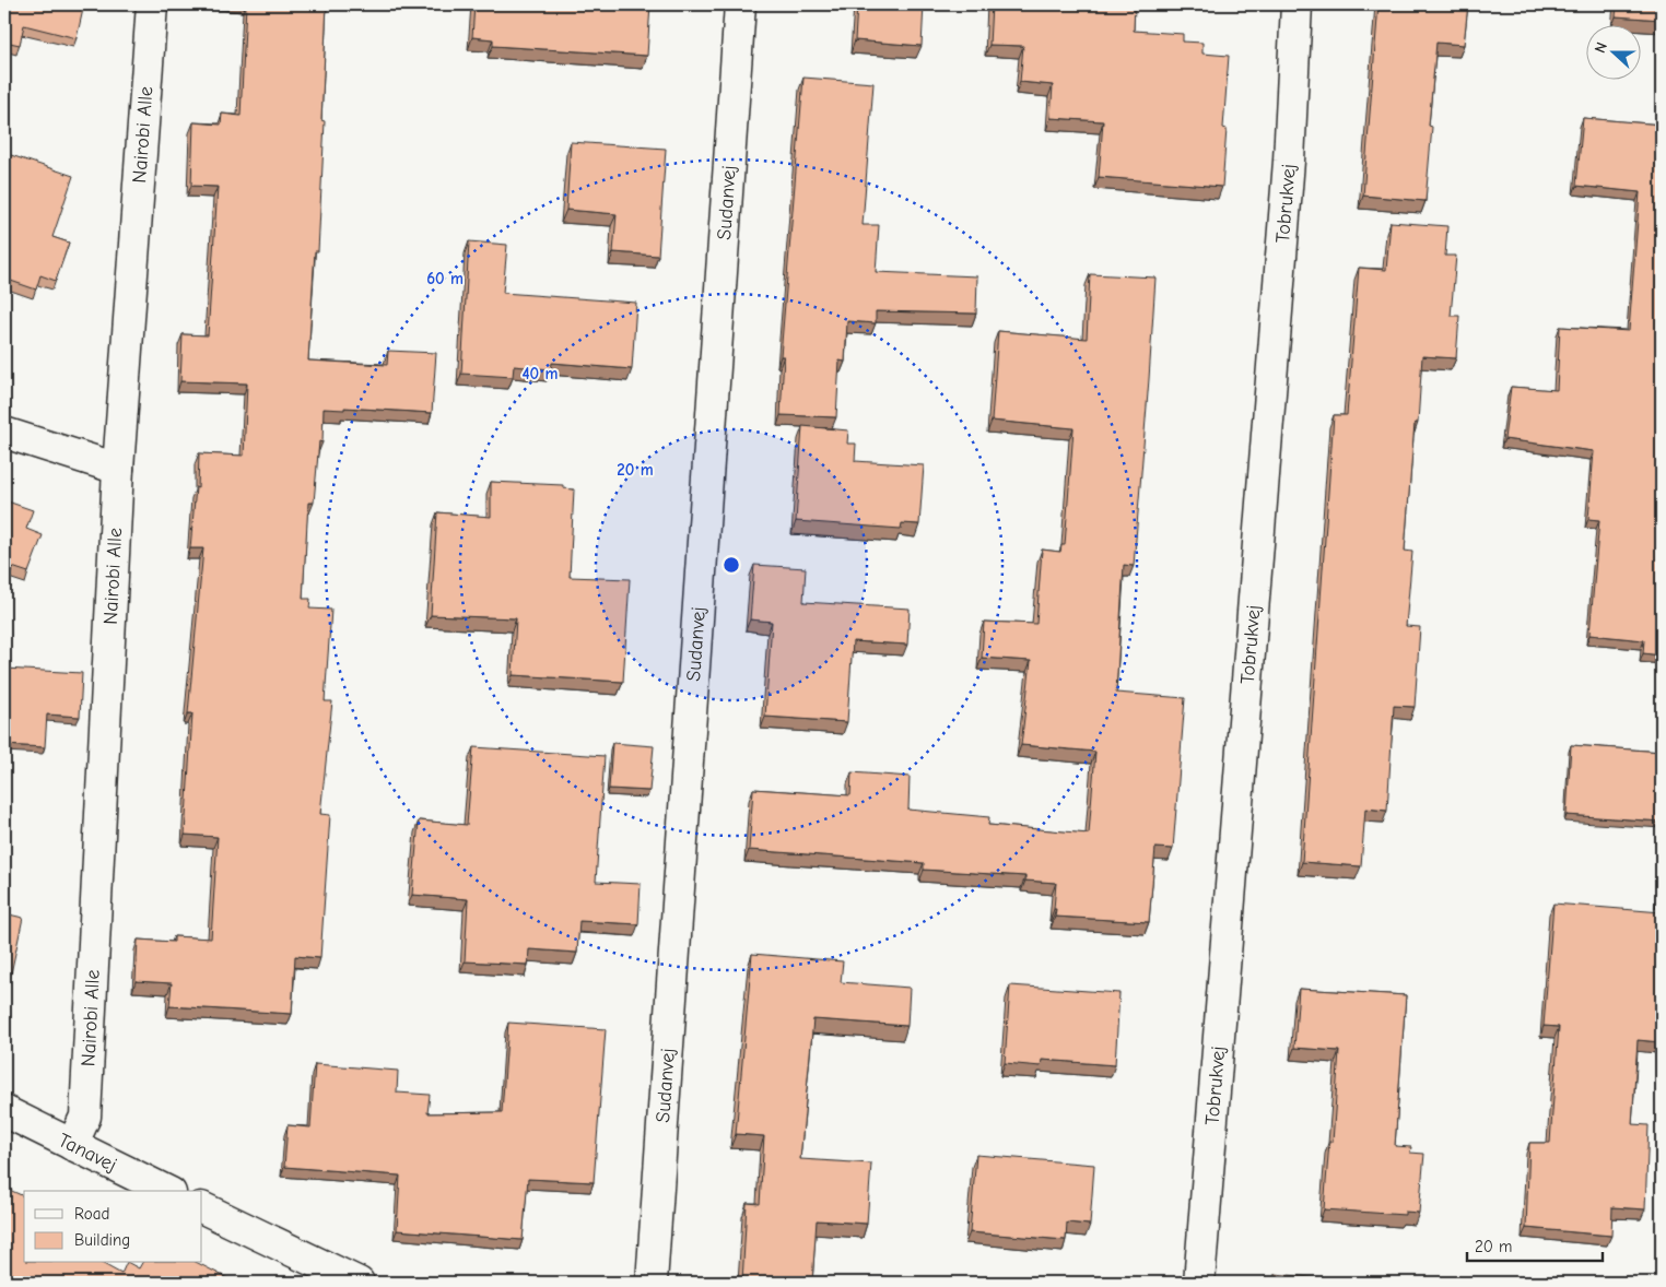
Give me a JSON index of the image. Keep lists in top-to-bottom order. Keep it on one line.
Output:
{"streets":{"street":["Nairobi Alle","Sudanvej","Tobrukvej","Tanavej"]},"crossings":[["Nairobi Alle","Tanavej"]],"legend":["Road","Building"],"scale_bar":"20 m","north":"left","rings":["60 m","40 m","20 m"]}
